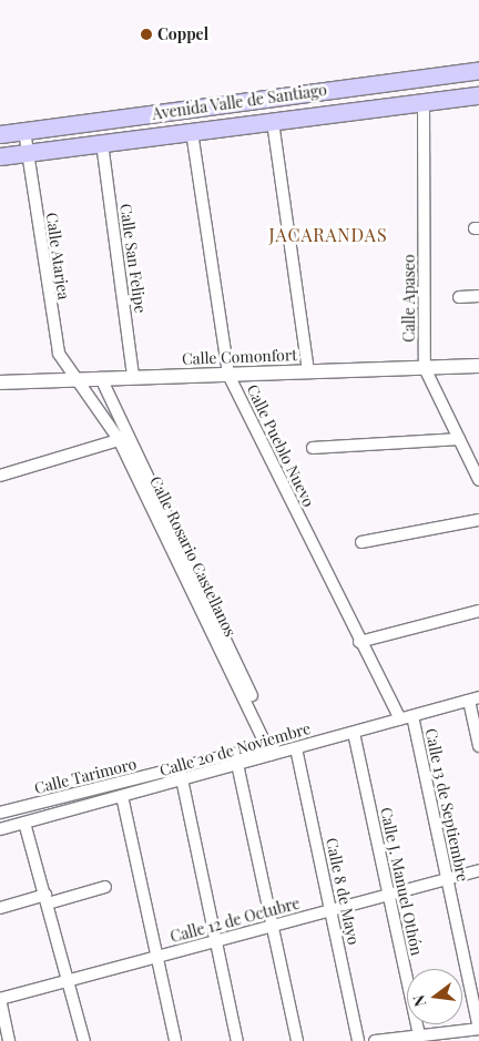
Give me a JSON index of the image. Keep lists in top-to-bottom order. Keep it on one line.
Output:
{"streets":{"main road":["Avenida Valle de Santiago"],"street":["Calle Atarjea","Calle San Felipe","Calle Apaseo","Calle Comonfort","Calle Pueblo Nuevo","Calle Rosario Castellanos","Calle 20 de Noviembre","Calle Tarimoro","Calle 13 de Septiembre","Calle J. Manuel Othón","Calle 8 de Mayo","Calle 12 de Octubre"]},"crossings":[["Avenida Valle de Santiago","Calle Atarjea"],["Avenida Valle de Santiago","Calle San Felipe"],["Avenida Valle de Santiago","Calle Apaseo"],["Avenida Valle de Santiago","Calle Pueblo Nuevo"],["Calle Atarjea","Calle Comonfort"],["Calle Atarjea","Calle Rosario Castellanos"],["Calle San Felipe","Calle Comonfort"],["Calle Apaseo","Calle Comonfort"],["Calle Comonfort","Calle Pueblo Nuevo"],["Calle Comonfort","Calle Rosario Castellanos"],["Calle Pueblo Nuevo","Calle 20 de Noviembre"],["Calle Rosario Castellanos","Calle 20 de Noviembre"],["Calle Rosario Castellanos","Calle Tarimoro"],["Calle 20 de Noviembre","Calle Tarimoro"],["Calle 20 de Noviembre","Calle 13 de Septiembre"],["Calle 20 de Noviembre","Calle J. Manuel Othón"],["Calle 20 de Noviembre","Calle 8 de Mayo"],["Calle 13 de Septiembre","Calle 12 de Octubre"],["Calle J. Manuel Othón","Calle 12 de Octubre"],["Calle 8 de Mayo","Calle 12 de Octubre"]],"districts":["JACARANDAS"],"places":["Coppel"],"north":"left"}
